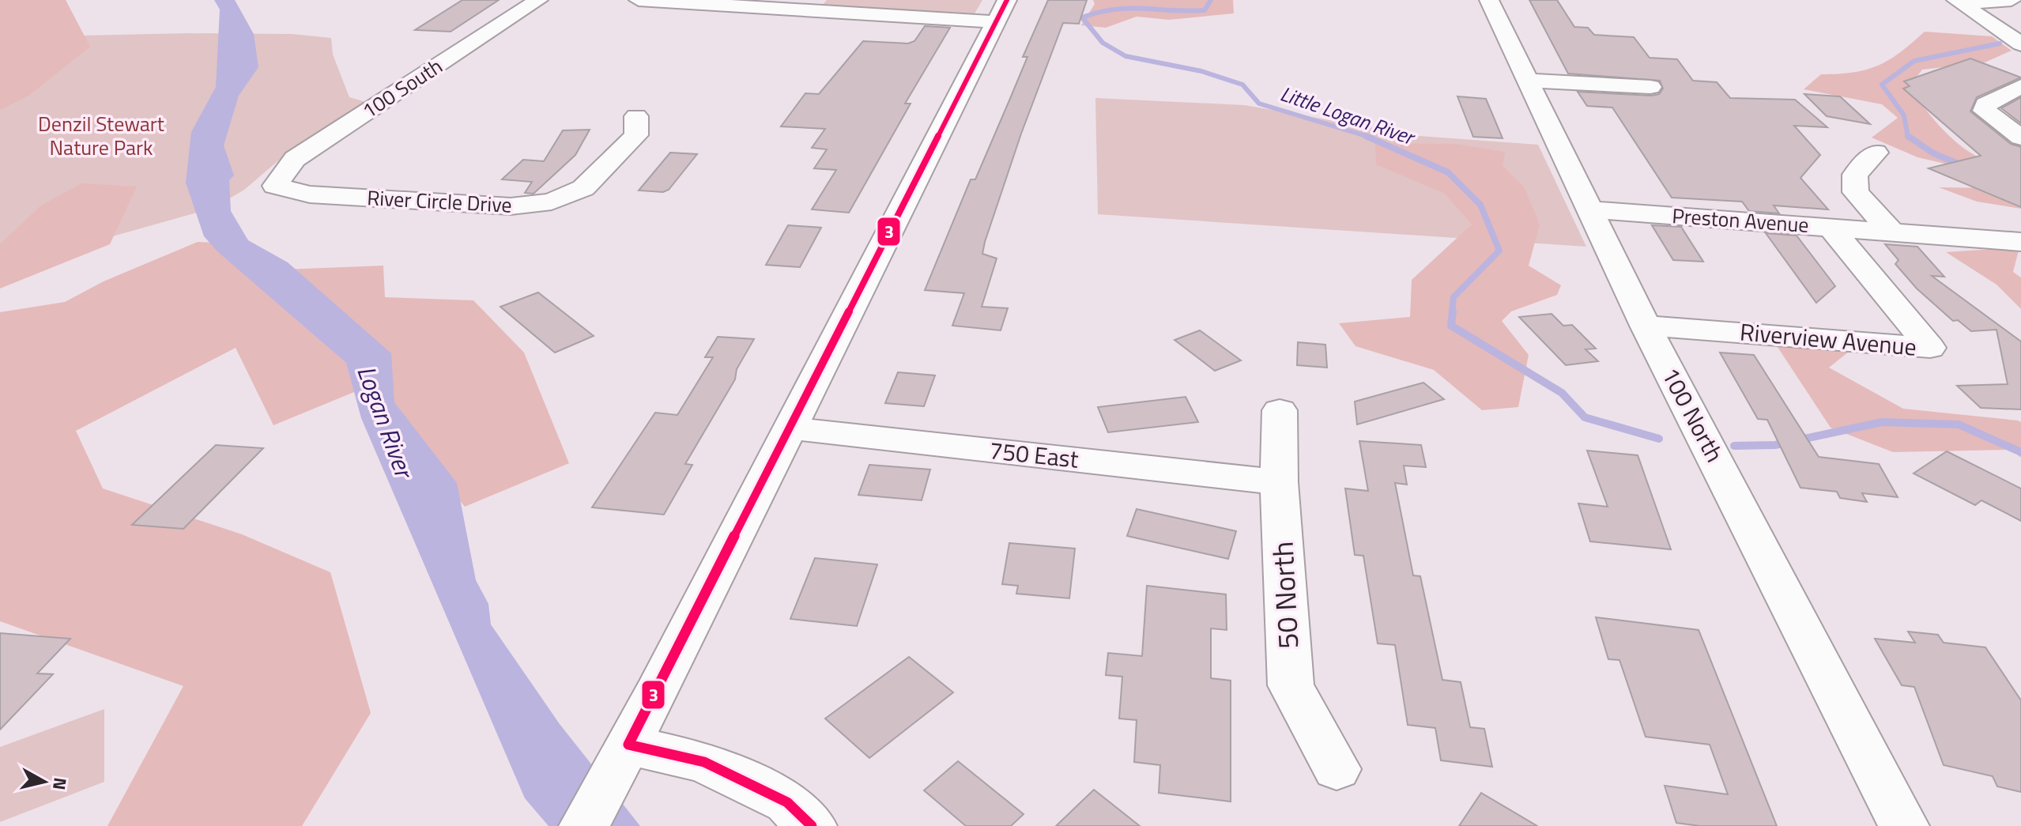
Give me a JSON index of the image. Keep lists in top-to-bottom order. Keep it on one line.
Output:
{"streets":{"street":["100 South","River Circle Drive","Preston Avenue","Riverview Avenue","100 North","750 East","50 North"]},"crossings":[["100 South","River Circle Drive"],["Preston Avenue","Riverview Avenue"],["Preston Avenue","100 North"],["Riverview Avenue","100 North"],["750 East","50 North"]],"water":["Little Logan River","Logan River"],"parks":["Denzil Stewart Nature Park"],"lines":["transit line 3"],"north":"right"}
